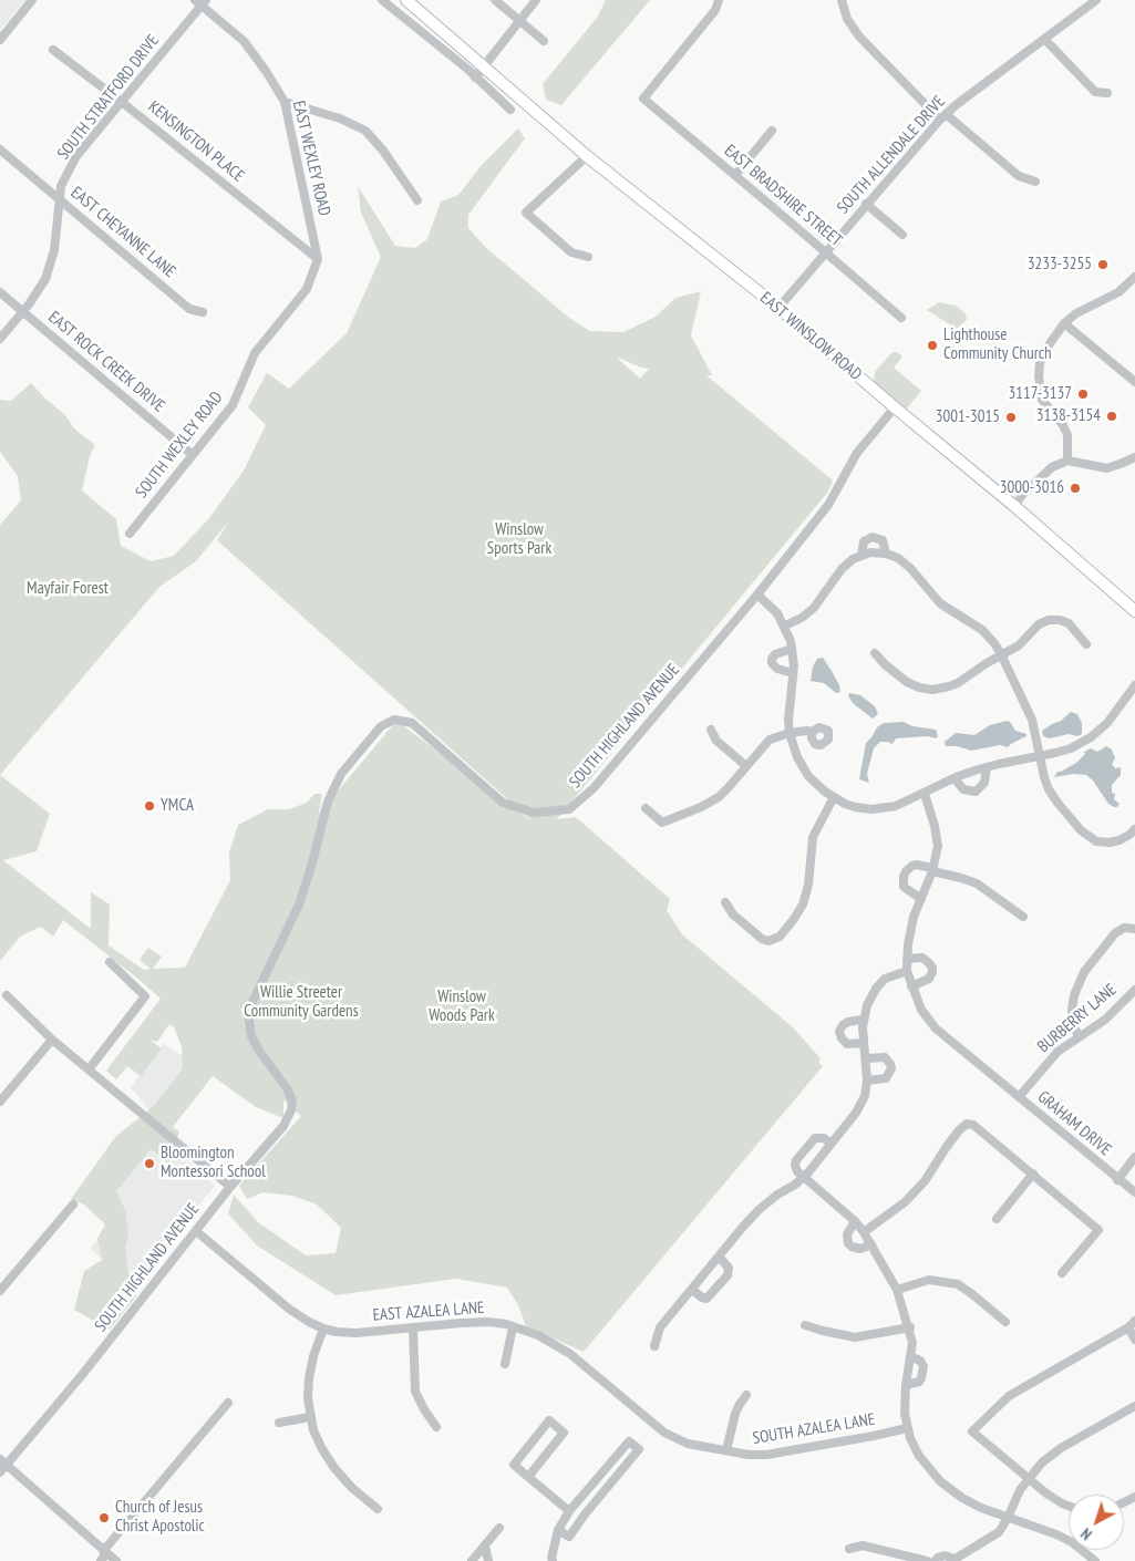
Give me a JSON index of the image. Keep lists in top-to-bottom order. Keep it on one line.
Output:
{"streets":{"main road":["EAST WINSLOW ROAD"],"street":["SOUTH STRATFORD DRIVE","KENSINGTON PLACE","SOUTH ALLENDALE DRIVE","EAST WEXLEY ROAD","EAST BRADSHIRE STREET","EAST CHEYANNE LANE","EAST ROCK CREEK DRIVE","SOUTH WEXLEY ROAD","SOUTH HIGHLAND AVENUE","BURBERRY LANE","GRAHAM DRIVE","EAST AZALEA LANE","SOUTH AZALEA LANE"]},"crossings":[["SOUTH STRATFORD DRIVE","KENSINGTON PLACE"],["SOUTH STRATFORD DRIVE","EAST WEXLEY ROAD"],["SOUTH STRATFORD DRIVE","EAST CHEYANNE LANE"],["SOUTH STRATFORD DRIVE","EAST ROCK CREEK DRIVE"],["KENSINGTON PLACE","EAST WEXLEY ROAD"],["KENSINGTON PLACE","SOUTH WEXLEY ROAD"],["SOUTH ALLENDALE DRIVE","EAST BRADSHIRE STREET"],["SOUTH ALLENDALE DRIVE","EAST WINSLOW ROAD"],["EAST WEXLEY ROAD","SOUTH WEXLEY ROAD"],["EAST WINSLOW ROAD","SOUTH HIGHLAND AVENUE"],["EAST ROCK CREEK DRIVE","SOUTH WEXLEY ROAD"],["SOUTH HIGHLAND AVENUE","EAST AZALEA LANE"],["BURBERRY LANE","GRAHAM DRIVE"],["EAST AZALEA LANE","SOUTH AZALEA LANE"]],"parks":["Winslow Sports Park","Mayfair Forest","Willie Streeter Community Gardens","Winslow Woods Park"],"places":["3233-3255","Lighthouse Community Church","3117-3137","3138-3154","3001-3015","3000-3016","YMCA","Bloomington Montessori School","Church of Jesus Christ Apostolic"],"north":"bottom left"}
